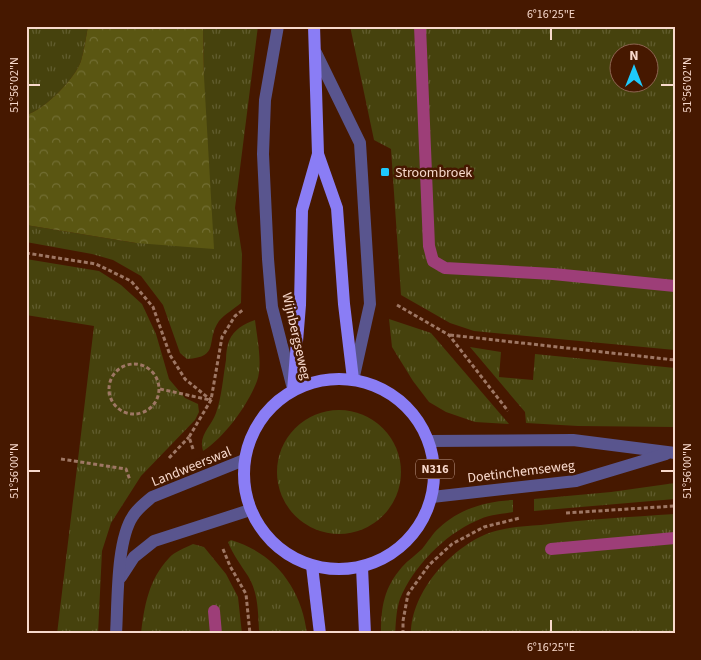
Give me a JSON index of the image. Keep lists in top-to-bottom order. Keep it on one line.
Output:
{"streets":{"main road":["Wijnbergseweg","N316"],"street":["Landweerswal","Doetinchemseweg"]},"crossings":[["Wijnbergseweg","N316"],["Landweerswal","N316"],["N316","Doetinchemseweg"]],"places":{"transit":["Stroombroek"]},"north":"top","coordinates":["6°16'25\"E","51°56'02\"N","51°56'00\"N"]}
